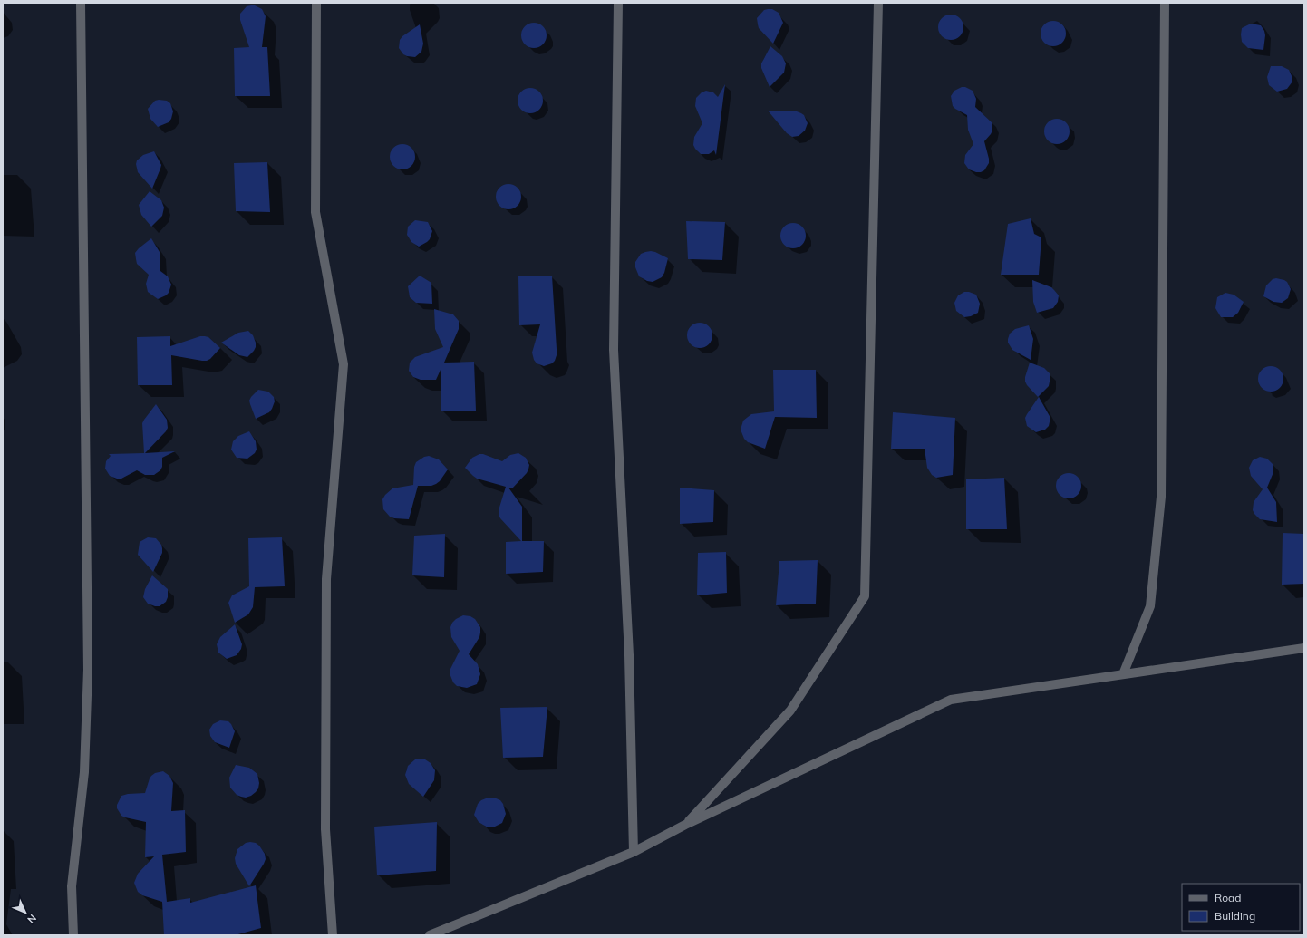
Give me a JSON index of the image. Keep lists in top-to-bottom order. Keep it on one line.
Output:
{"legend":["Road","Building"],"north":"bottom right"}
